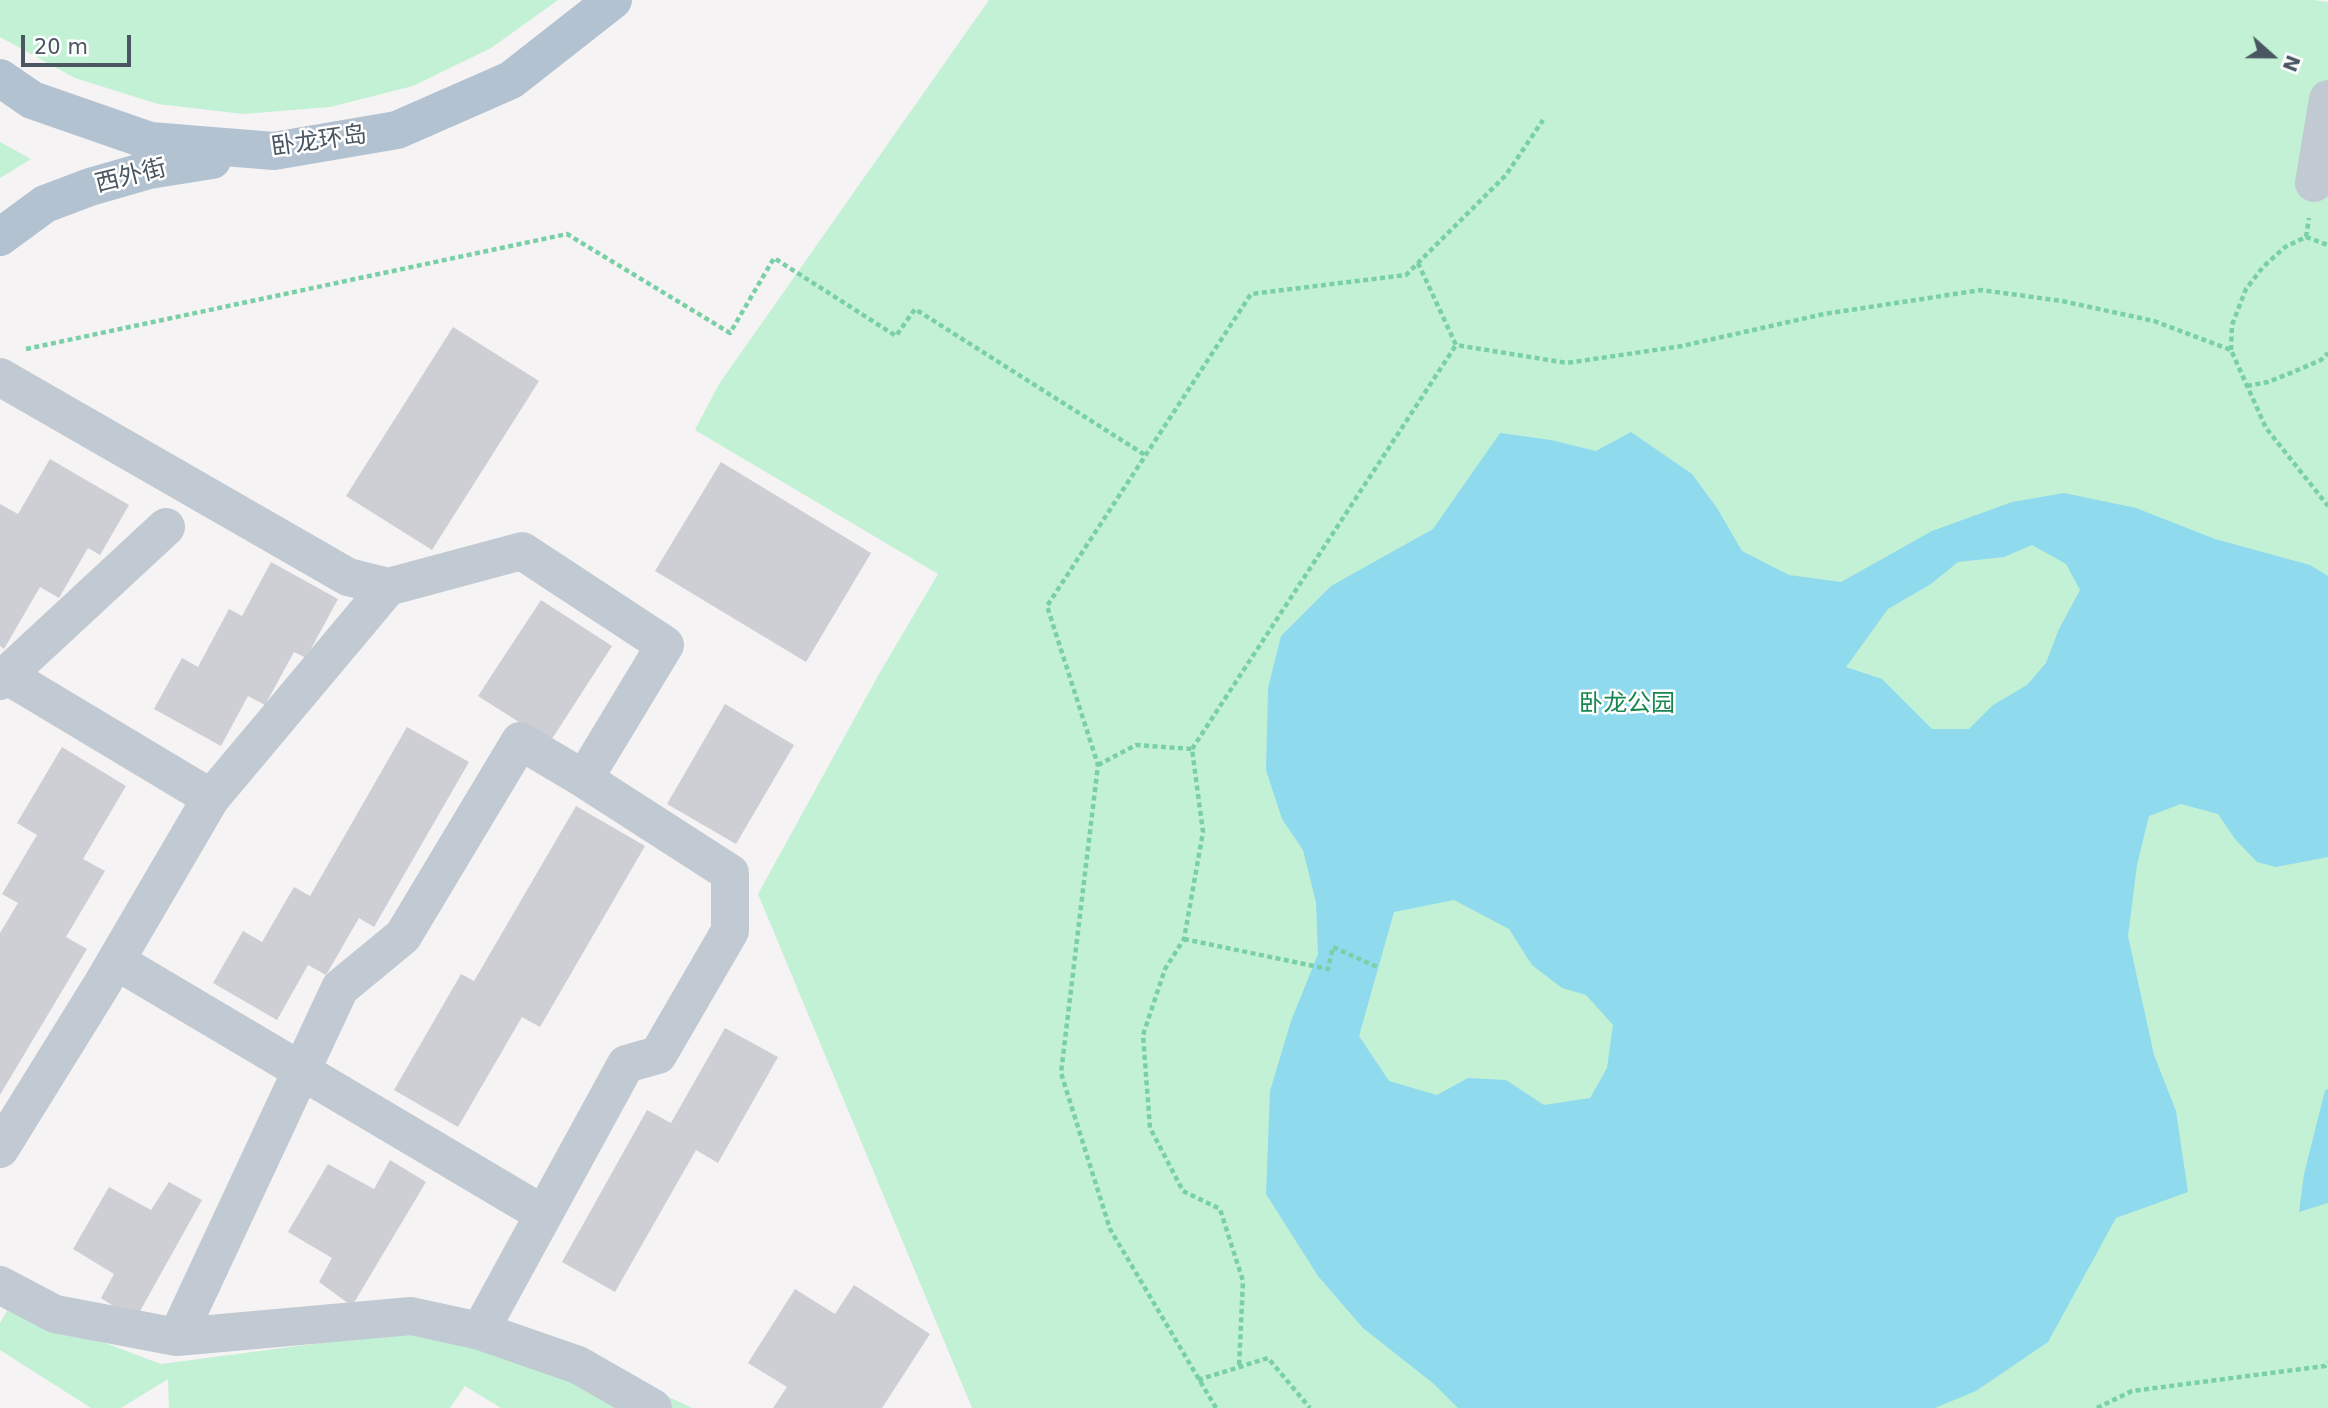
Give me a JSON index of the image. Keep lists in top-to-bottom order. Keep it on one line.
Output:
{"streets":{"main road":["卧龙环岛","西外街"]},"crossings":[["卧龙环岛","西外街"]],"parks":["卧龙公园"],"scale_bar":"20 m","north":"right"}
